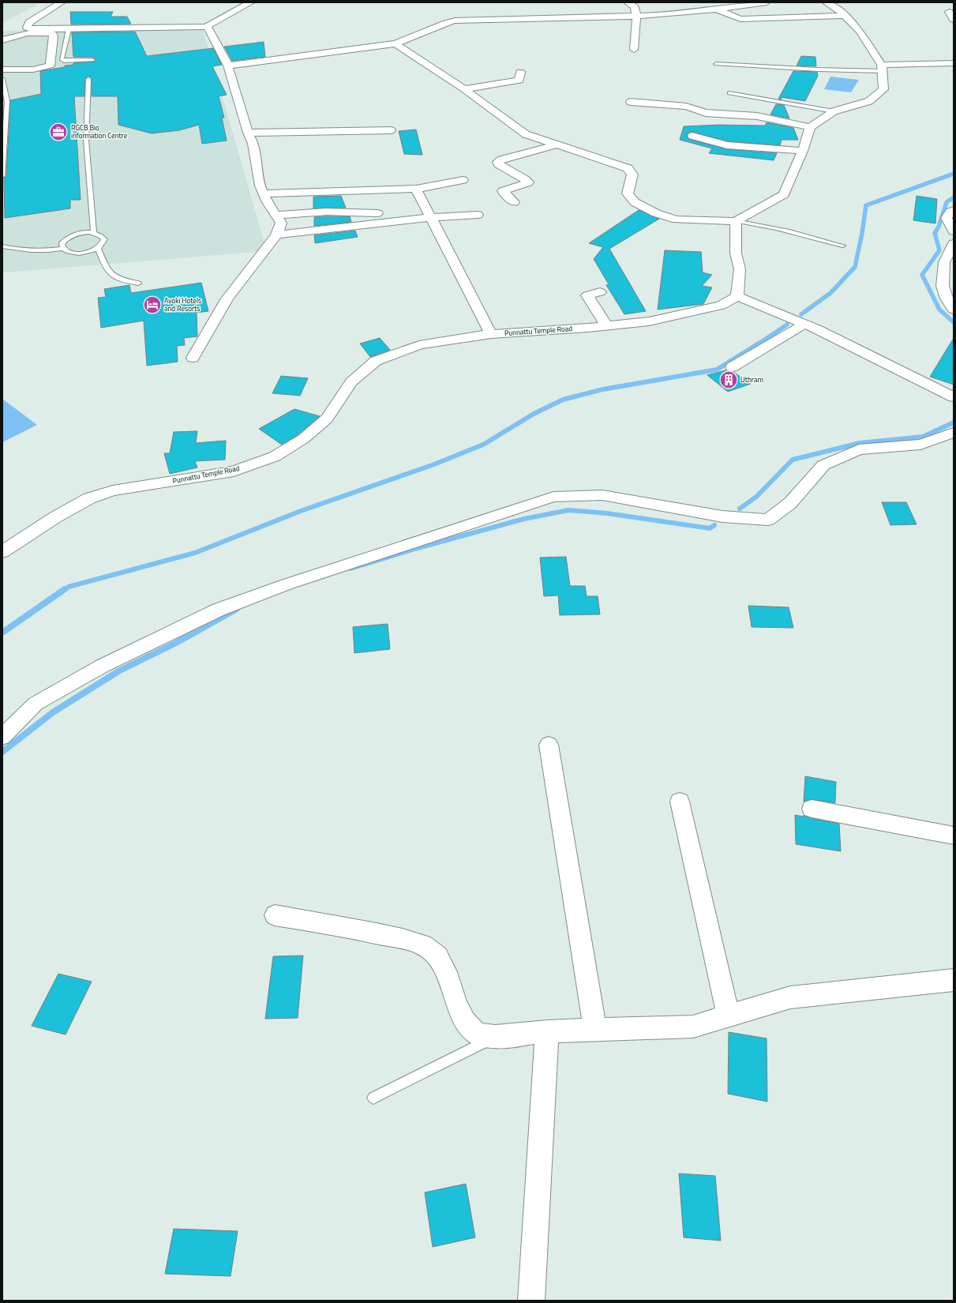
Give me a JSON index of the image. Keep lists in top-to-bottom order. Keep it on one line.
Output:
{"streets":{"street":["Punnattu Temple Road"]},"places":{"office":["RGCB Bio information Centre"],"hotel":["Avoki Hotels and Resorts"],"building":["Uthram"]}}
